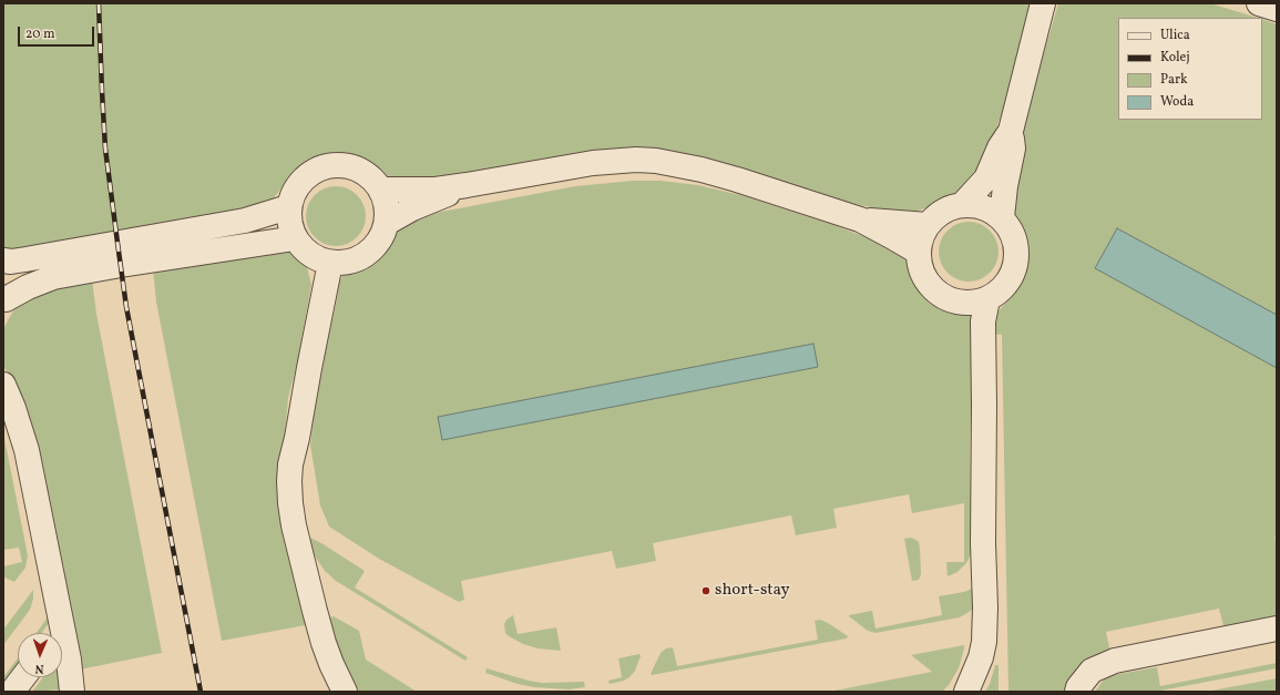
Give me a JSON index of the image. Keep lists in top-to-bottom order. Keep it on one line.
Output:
{"places":["short-stay"],"legend":["Ulica","Kolej","Park","Woda"],"scale_bar":"20 m","north":"bottom"}
